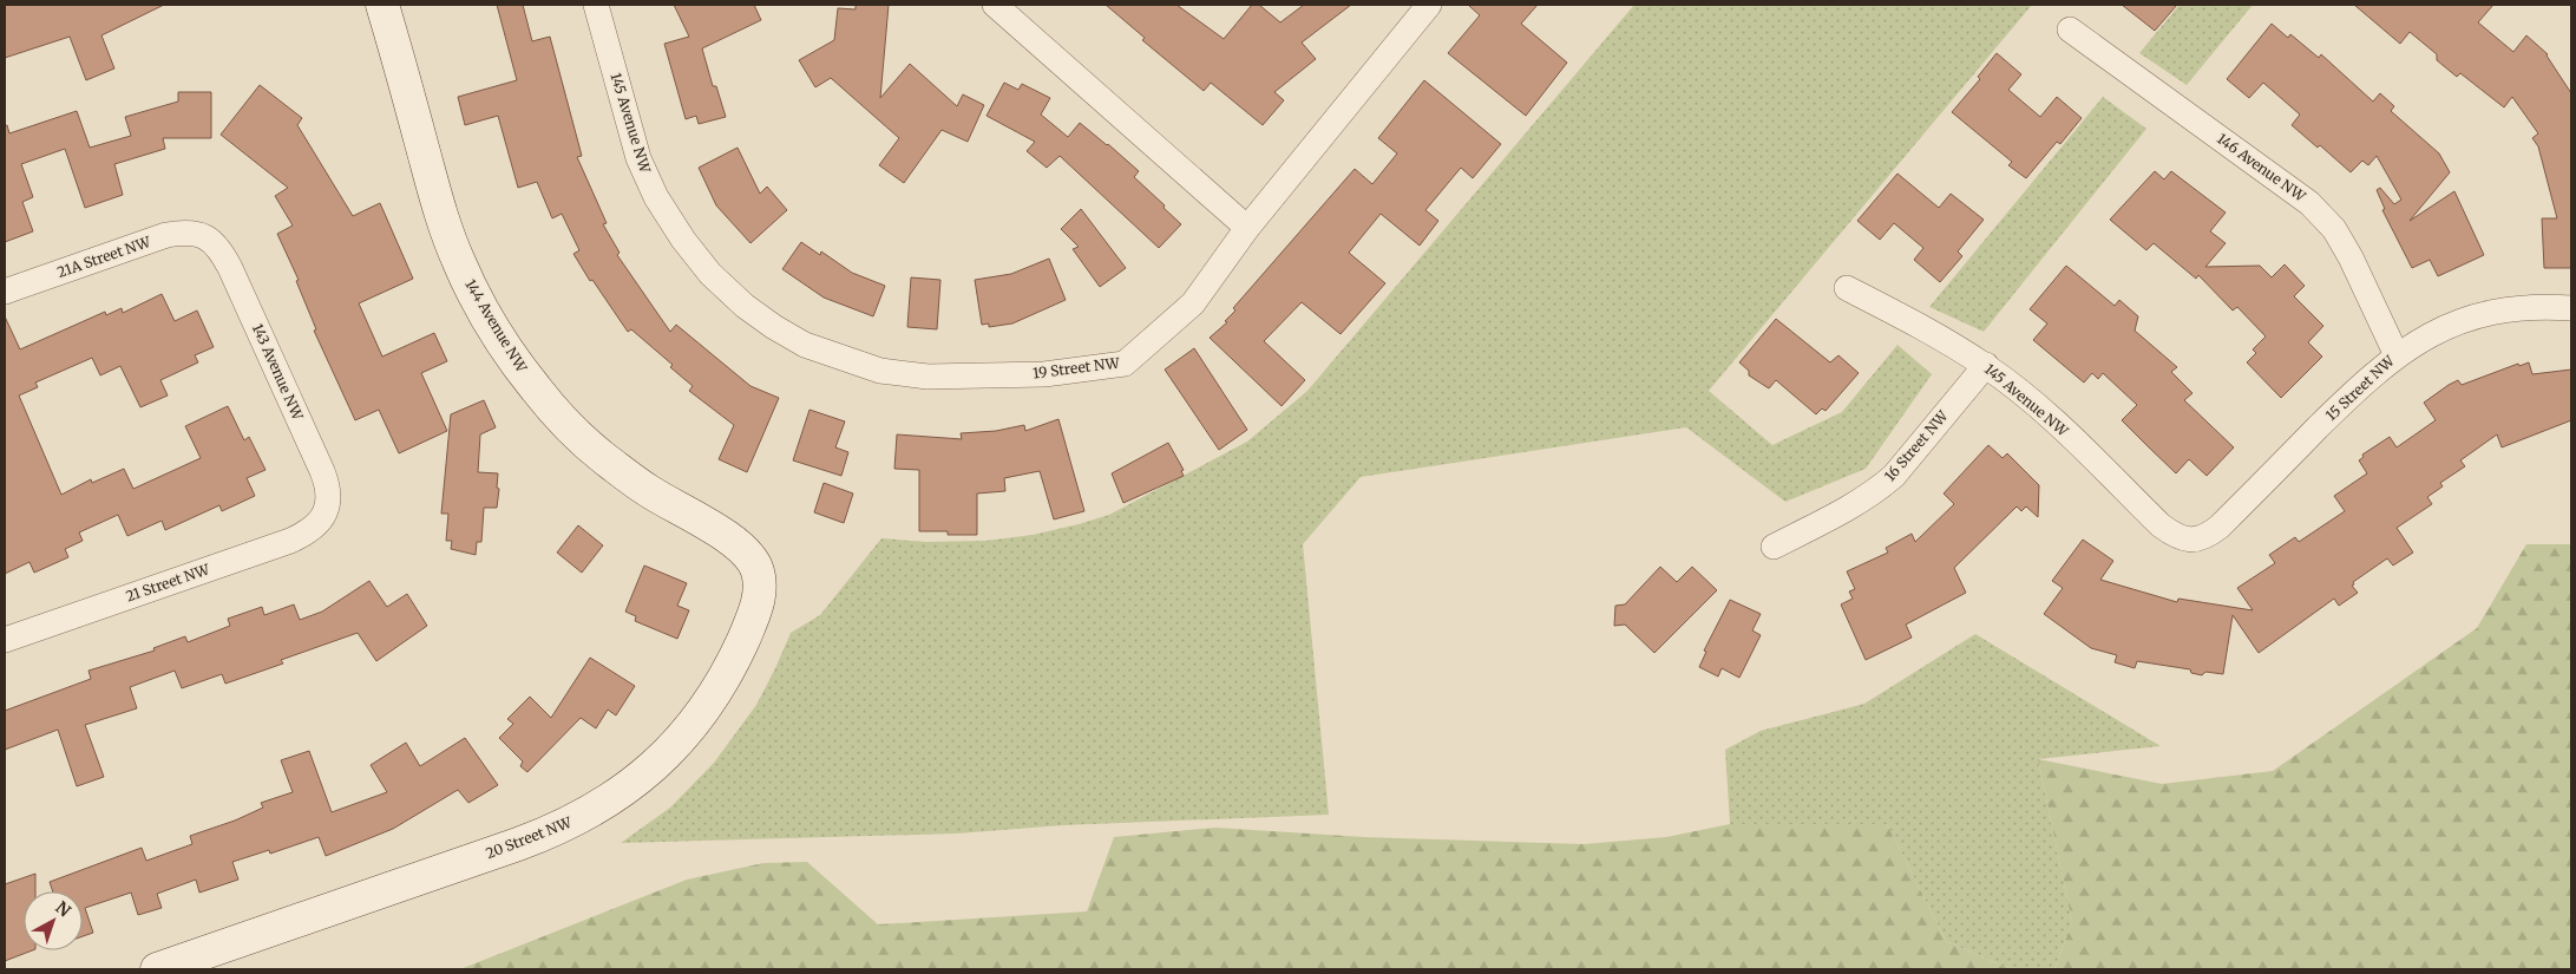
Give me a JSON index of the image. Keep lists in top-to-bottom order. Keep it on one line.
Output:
{"streets":{"street":["145 Avenue NW","146 Avenue NW","21A Street NW","144 Avenue NW","19 Street NW","143 Avenue NW","15 Street NW","16 Street NW","21 Street NW","20 Street NW"]},"crossings":[["145 Avenue NW","19 Street NW"],["145 Avenue NW","15 Street NW"],["145 Avenue NW","16 Street NW"],["146 Avenue NW","15 Street NW"],["21A Street NW","143 Avenue NW"],["144 Avenue NW","20 Street NW"],["143 Avenue NW","21 Street NW"]],"north":"top right"}
